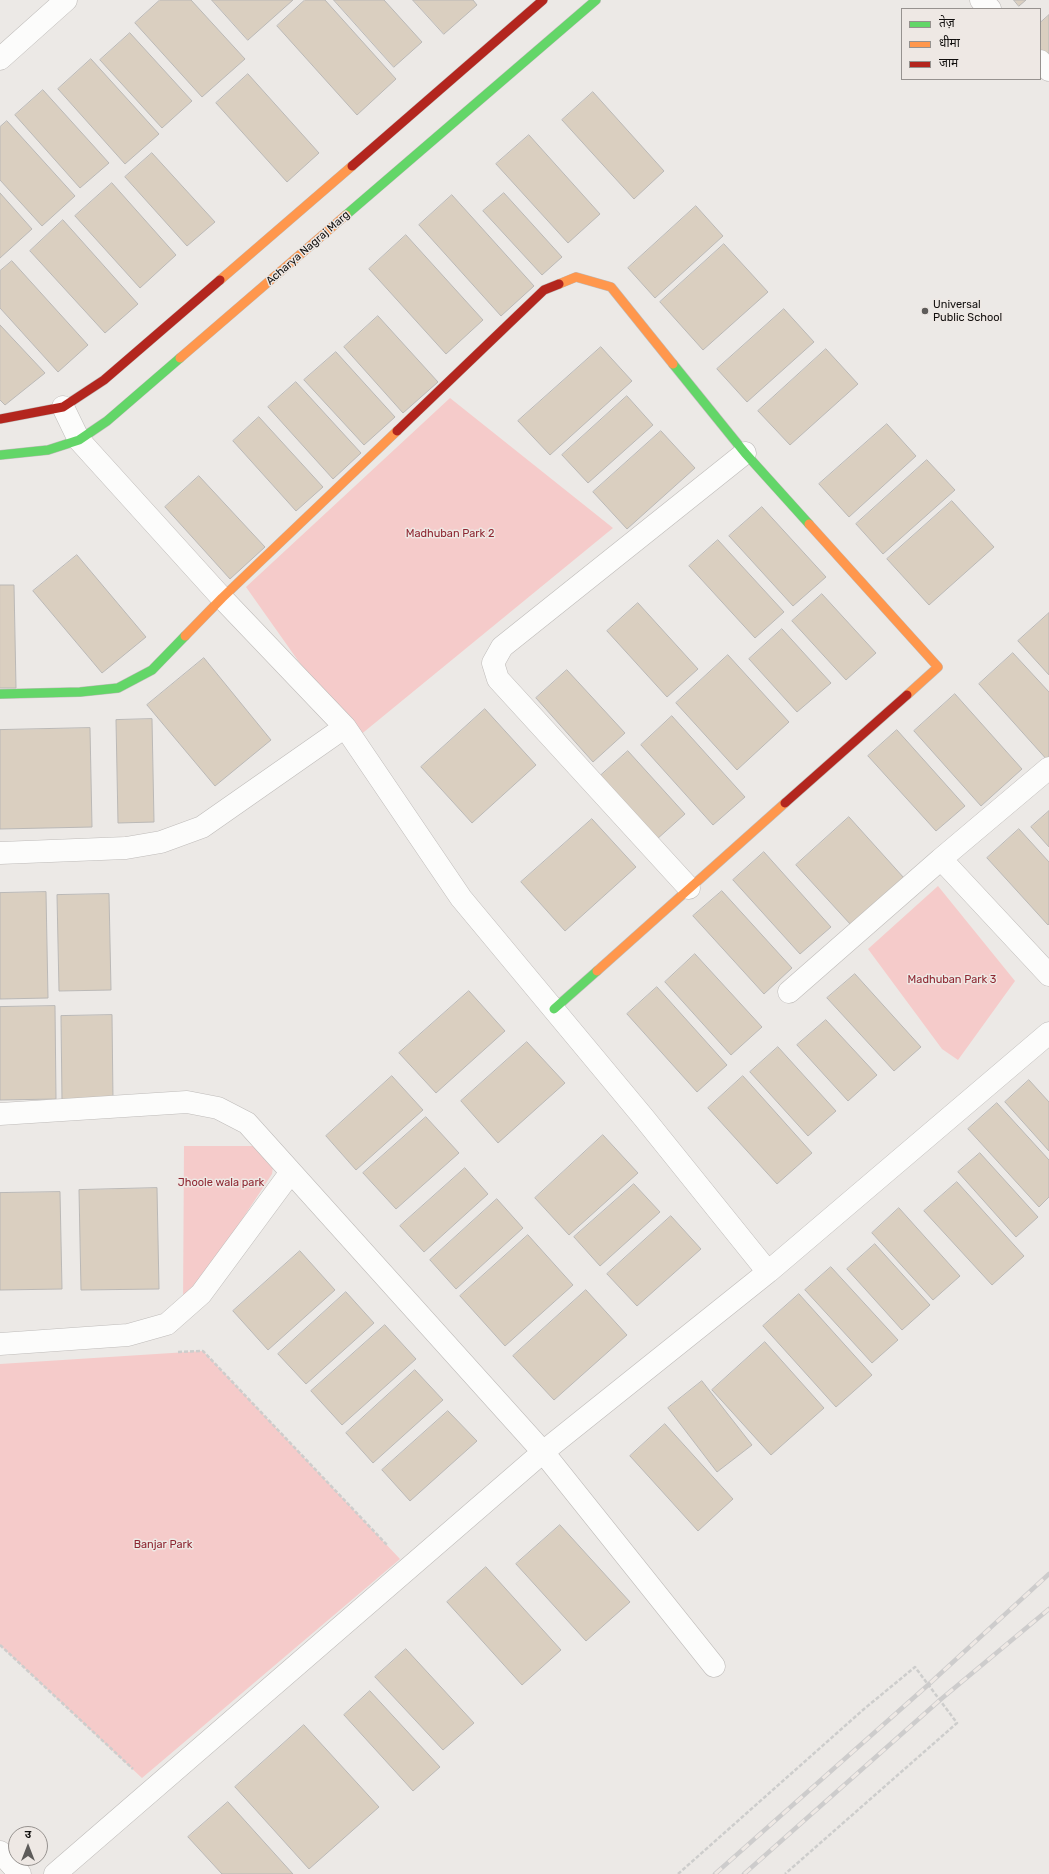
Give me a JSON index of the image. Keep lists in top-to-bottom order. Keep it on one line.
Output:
{"streets":{"street":["Acharya Nagraj Marg"]},"parks":["Madhuban Park 2","Madhuban Park 3","Jhoole wala park","Banjar Park"],"places":["Universal Public School"],"legend":["तेज़","धीमा","जाम"],"north":"top"}
